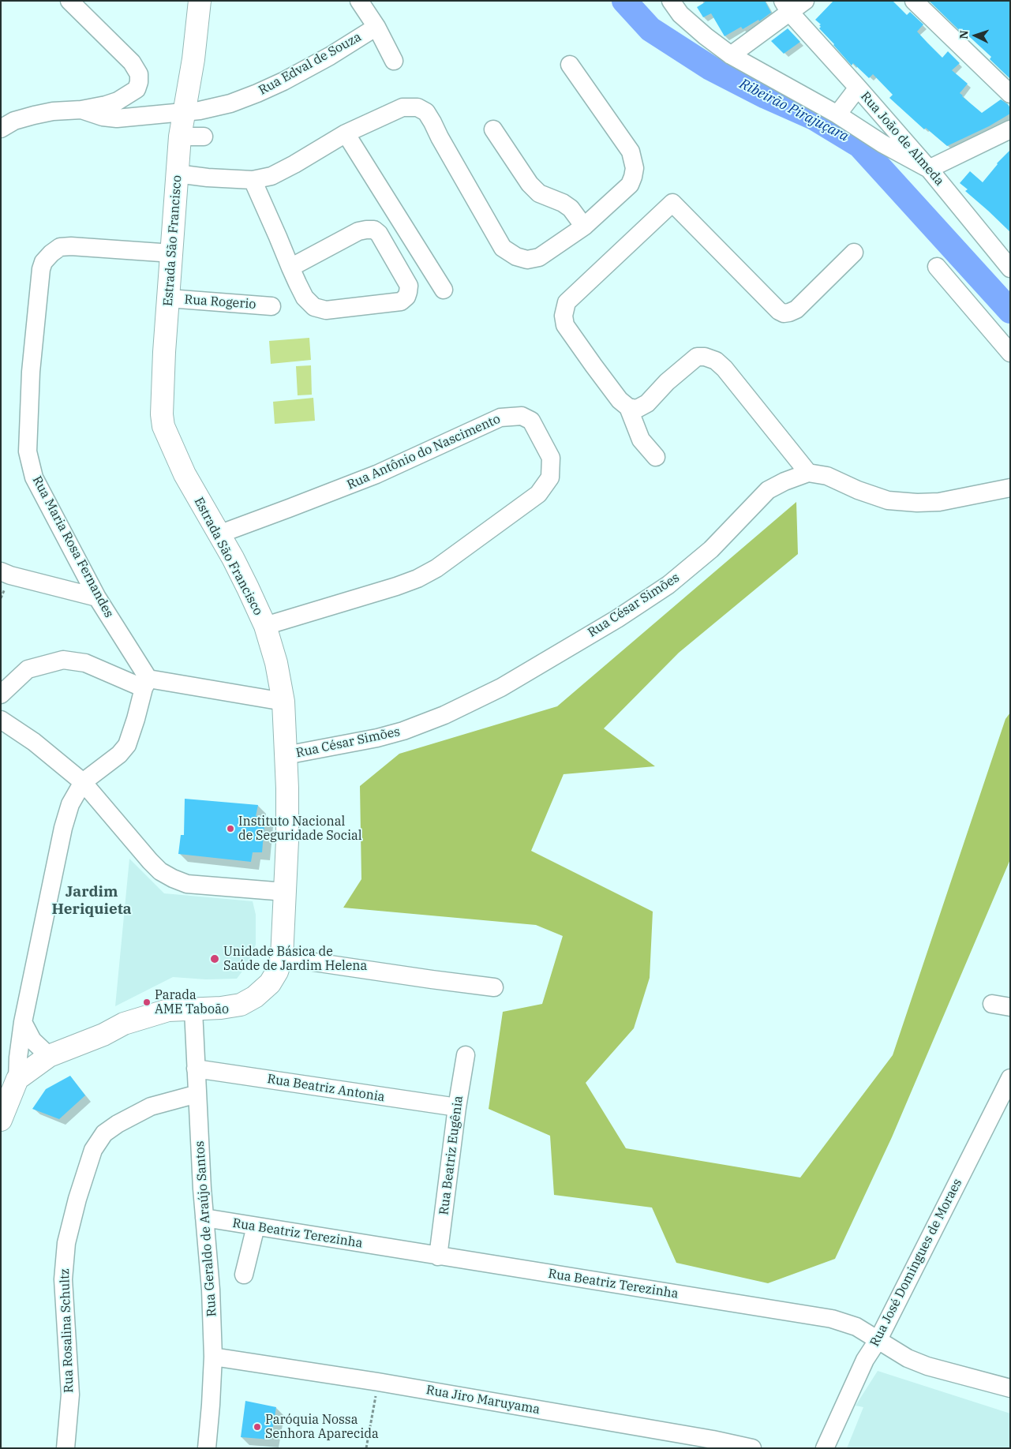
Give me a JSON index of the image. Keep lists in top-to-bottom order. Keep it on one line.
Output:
{"streets":{"main road":["Estrada São Francisco"],"street":["Rua Edval de Souza","Rua João de Almeda","Rua Rogerio","Rua Antônio do Nascimento","Rua Maria Rosa Fernandes","Rua César Simões","Rua Beatriz Antonia","Rua Beatriz Eugênia","Rua Geraldo de Araújo Santos","Rua Beatriz Terezinha","Rua José Domingues de Moraes","Rua Rosalina Schultz","Rua Jiro Maruyama"]},"crossings":[["Rua Edval de Souza","Estrada São Francisco"],["Estrada São Francisco","Rua Rogerio"],["Estrada São Francisco","Rua Antônio do Nascimento"],["Estrada São Francisco","Rua Maria Rosa Fernandes"],["Estrada São Francisco","Rua César Simões"],["Estrada São Francisco","Rua Geraldo de Araújo Santos"],["Rua Beatriz Antonia","Rua Beatriz Eugênia"],["Rua Beatriz Antonia","Rua Geraldo de Araújo Santos"],["Rua Beatriz Eugênia","Rua Beatriz Terezinha"],["Rua Geraldo de Araújo Santos","Rua Beatriz Terezinha"],["Rua Geraldo de Araújo Santos","Rua Rosalina Schultz"],["Rua Geraldo de Araújo Santos","Rua Jiro Maruyama"],["Rua Beatriz Terezinha","Rua José Domingues de Moraes"]],"districts":["Jardim Heriquieta"],"water":["Ribeirão Pirajuçara"],"places":["Instituto Nacional de Seguridade Social","Unidade Básica de Saúde de Jardim Helena","Parada AME Taboão","Paróquia Nossa Senhora Aparecida"],"north":"left"}
